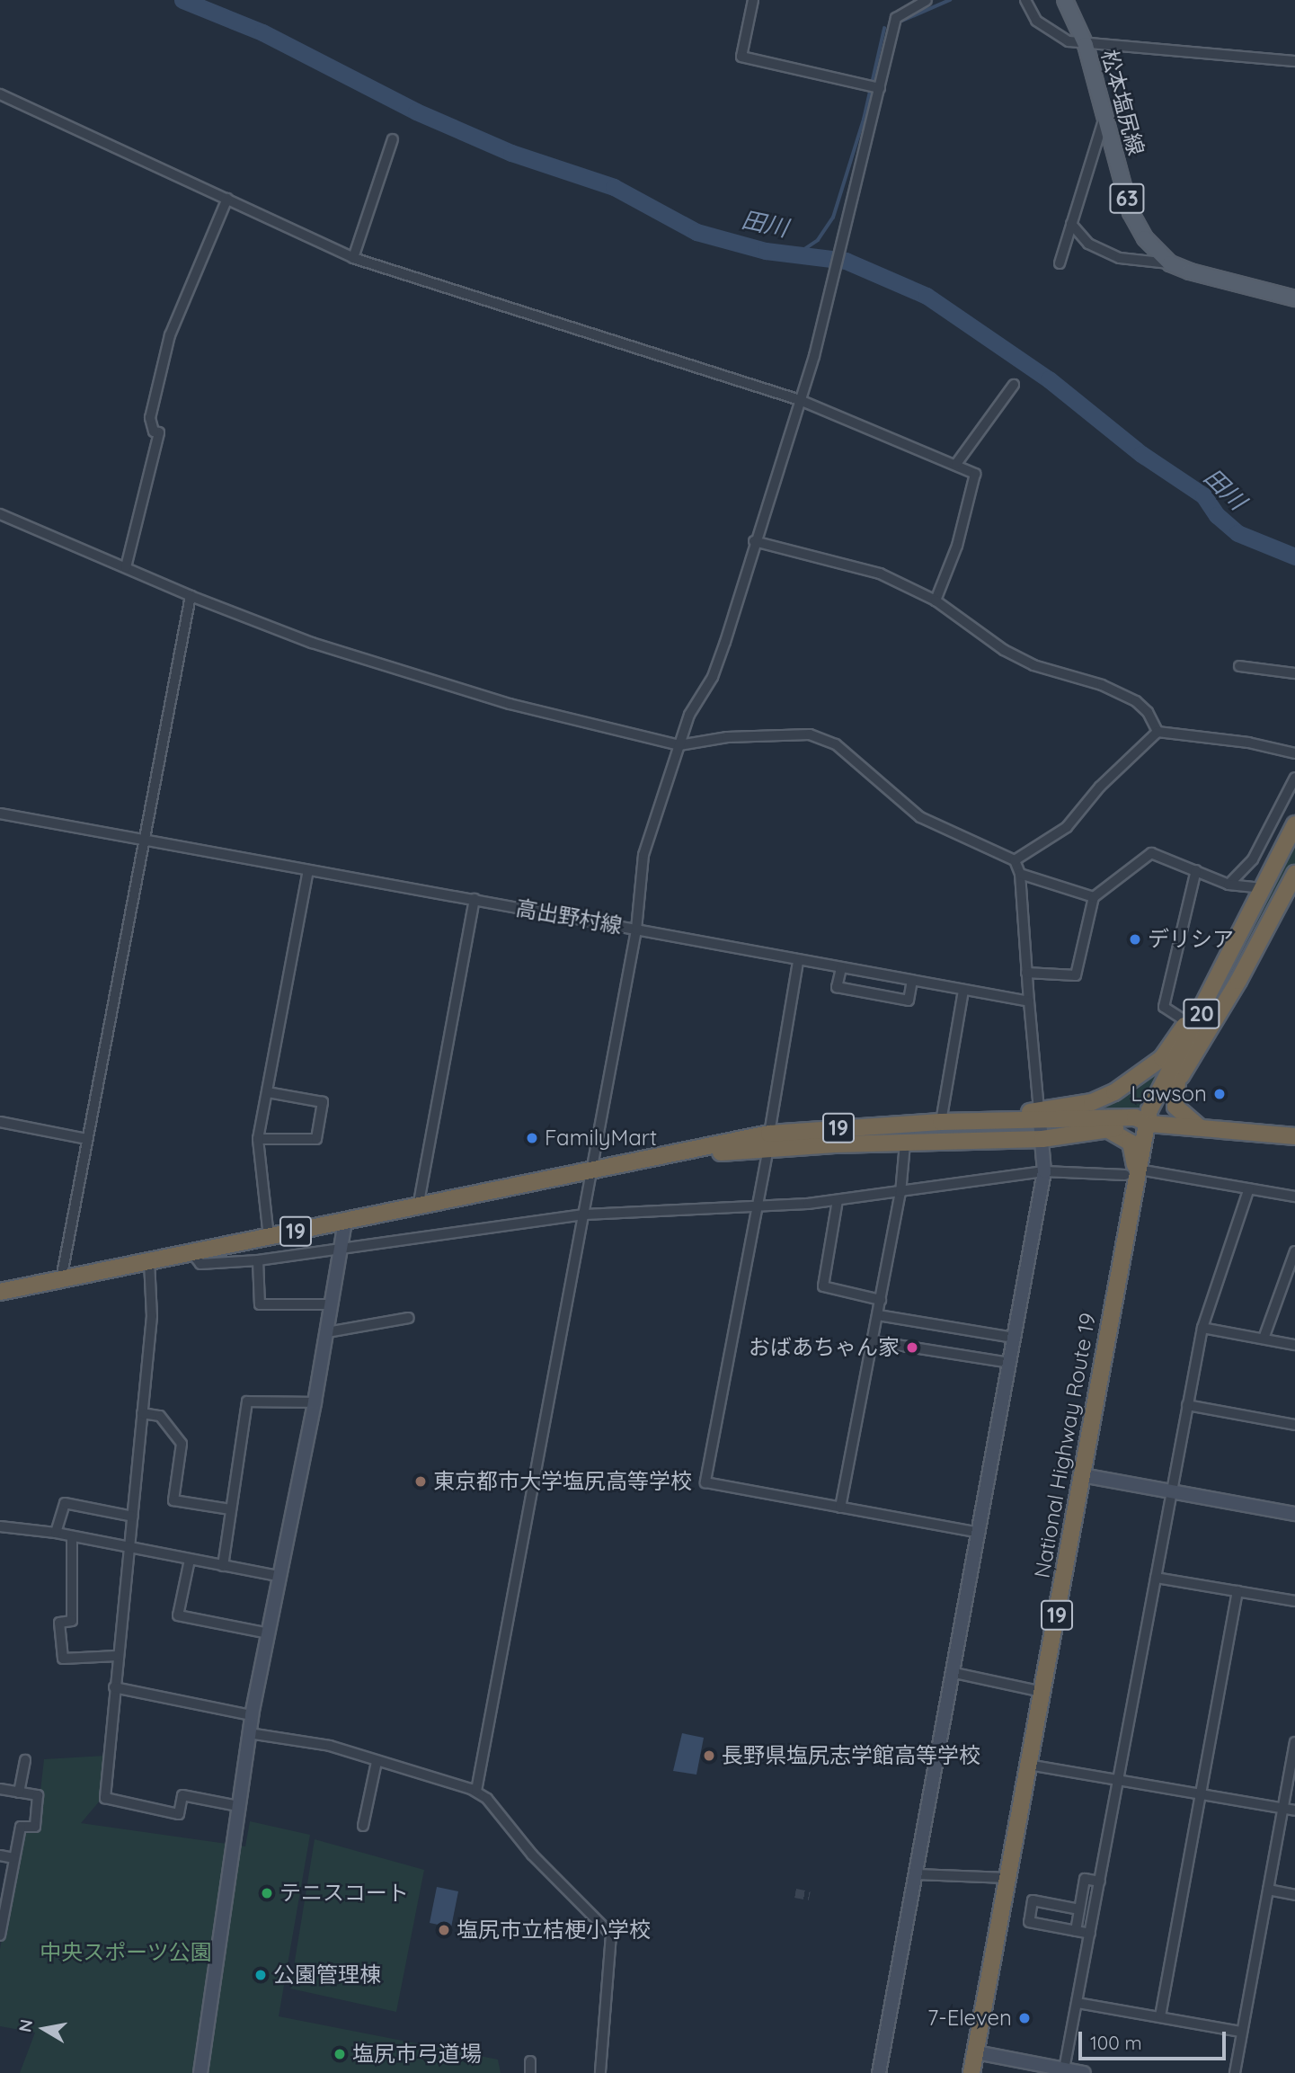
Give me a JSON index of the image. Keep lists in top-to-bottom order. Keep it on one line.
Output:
{"streets":{"highway":["20","19","National Highway Route 19"],"main road":["松本塩尻線","63"],"street":["高出野村線"]},"crossings":[["20","19"],["20","National Highway Route 19"],["19","National Highway Route 19"]],"water":["田川"],"parks":["中央スポーツ公園"],"places":["デリシア","Lawson","FamilyMart","おばあちゃん家","東京都市大学塩尻高等学校","長野県塩尻志学館高等学校","テニスコート","塩尻市立桔梗小学校","公園管理棟","7-Eleven","塩尻市弓道場"],"scale_bar":"100 m","north":"left"}
